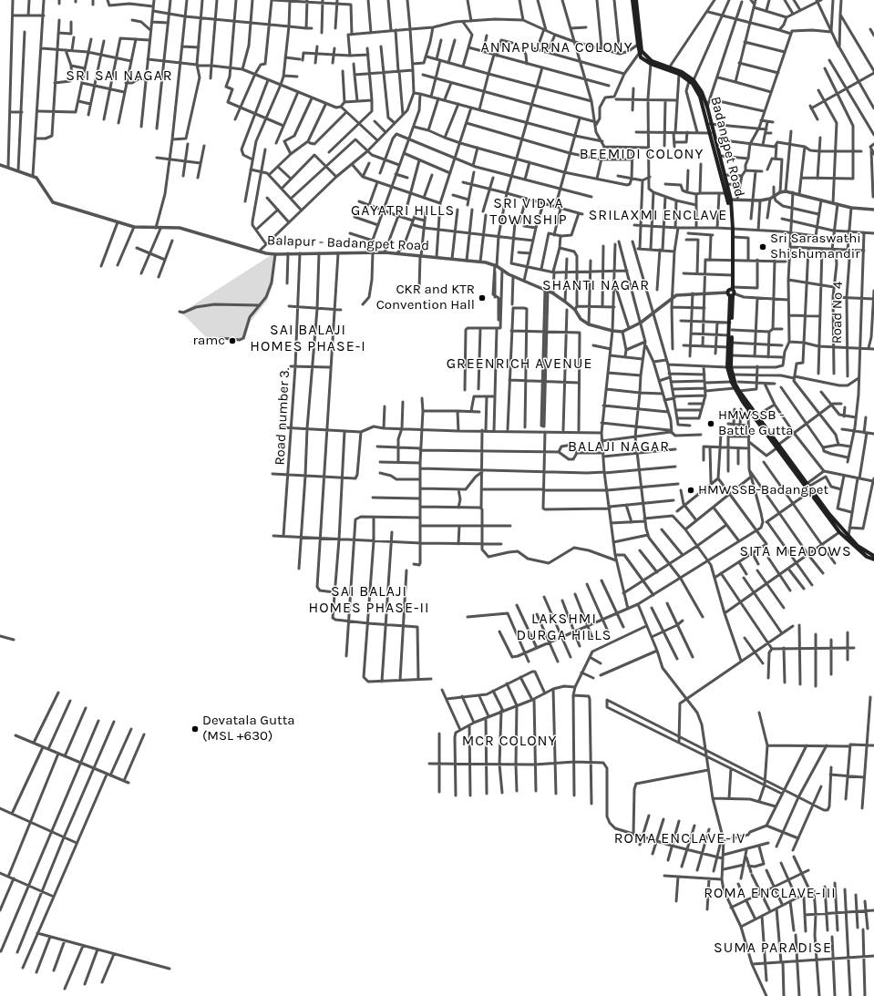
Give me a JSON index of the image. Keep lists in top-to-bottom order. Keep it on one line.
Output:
{"streets":{"main road":["Badangpet Road"],"street":["Balapur - Badangpet Road","Road No 4","Road number 3."]},"crossings":[["Balapur - Badangpet Road","Road number 3."]],"districts":["ANNAPURNA COLONY","SRI SAI NAGAR","BEEMIDI COLONY","SRI VIDYA TOWNSHIP","GAYATRI HILLS","SRILAXMI ENCLAVE","SHANTI NAGAR","SAI BALAJI HOMES PHASE-I","GREENRICH AVENUE","BALAJI NAGAR","SITA MEADOWS","SAI BALAJI HOMES PHASE-II","LAKSHMI DURGA HILLS","MCR COLONY","ROMA ENCLAVE-IV","ROMA ENCLAVE-III","SUMA PARADISE"],"places":["Sri Saraswathi Shishumandir","CKR and KTR Convention Hall","ramc","HMWSSB - Battle Gutta","HMWSSB-Badangpet","Devatala Gutta (MSL +630)"]}
